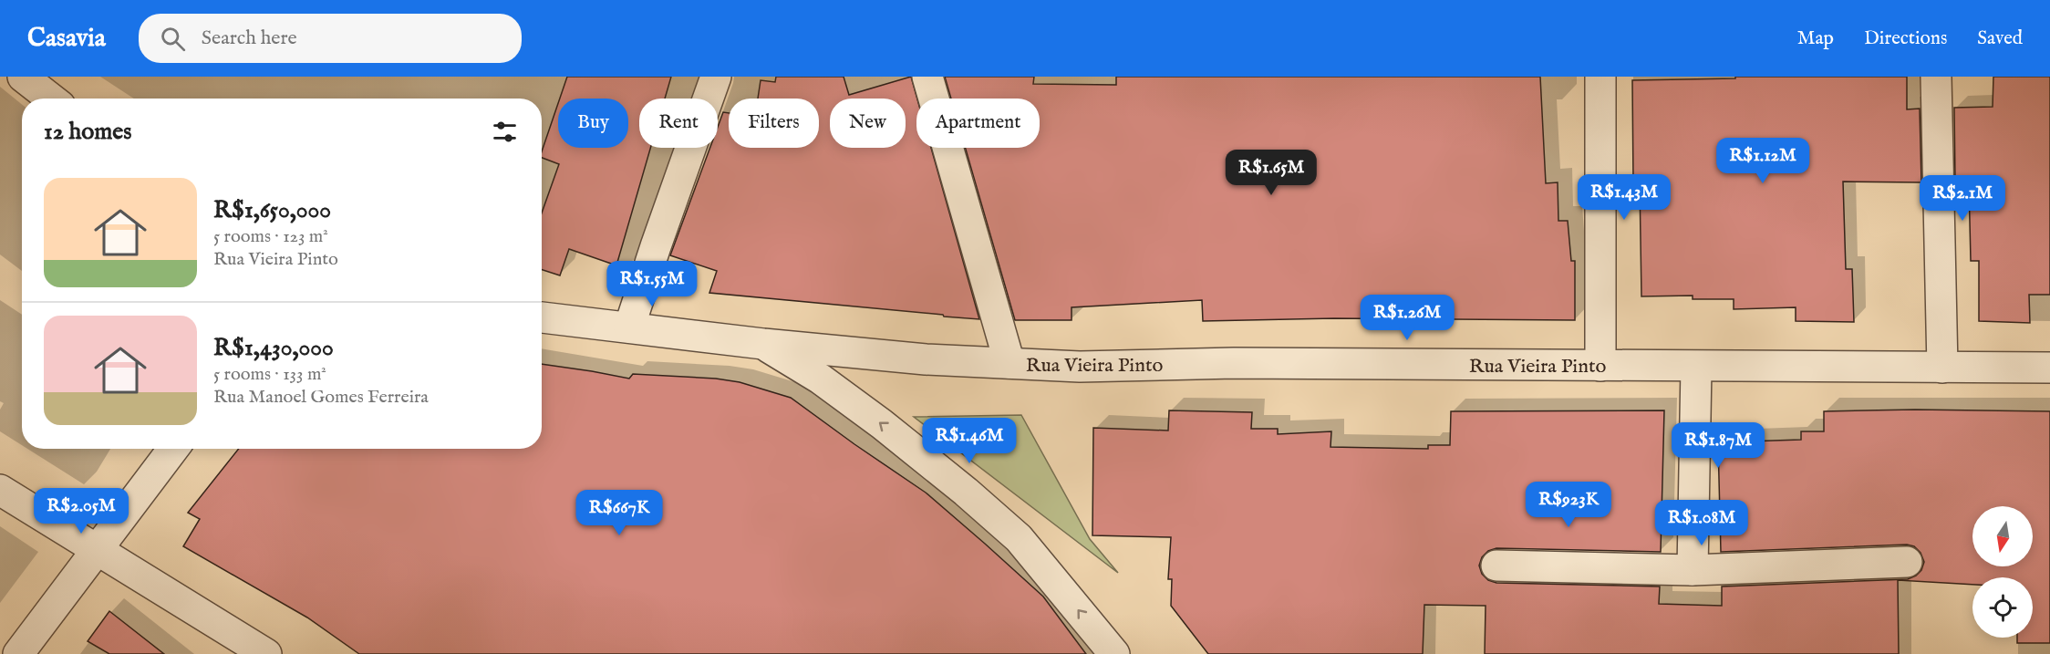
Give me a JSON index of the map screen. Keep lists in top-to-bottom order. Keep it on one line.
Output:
{"streets":{"street":["Rua Vieira Pinto"]},"north":"bottom","page":{"header":"Casavia","search":"Search here","nav":["Map","Directions","Saved"],"chip":["Buy","Rent","Filters","New","Apartment"],"heading":"12 homes","price":["R$1.12M","R$1.65M","R$1.43M","R$2.1M","R$1.55M","R$1.26M","R$1.46M","R$1.87M","R$923K","R$2.05M","R$667K","R$1.08M"],"list":[{"name":"R$1,650,000","note":"5 rooms · 123 m² · Rua Vieira Pinto"},{"name":"R$1,430,000","note":"5 rooms · 133 m² · Rua Manoel Gomes Ferreira"}]}}
